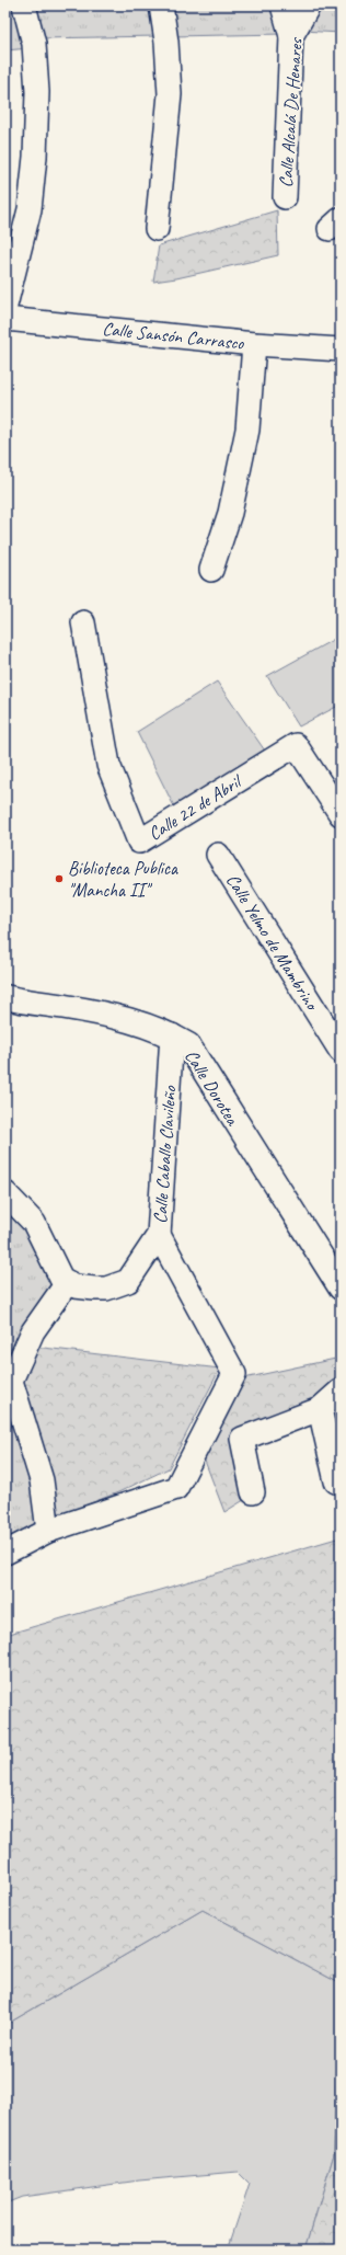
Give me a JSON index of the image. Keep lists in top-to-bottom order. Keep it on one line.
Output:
{"streets":{"street":["Calle Alcalá De Henares","Calle Sansón Carrasco","Calle 22 de Abril","Calle Yelmo de Mambrino","Calle Dorotea","Calle Caballo Clavileño"]},"crossings":[["Calle Dorotea","Calle Caballo Clavileño"]],"places":["Biblioteca Publica \"Mancha II\""]}
